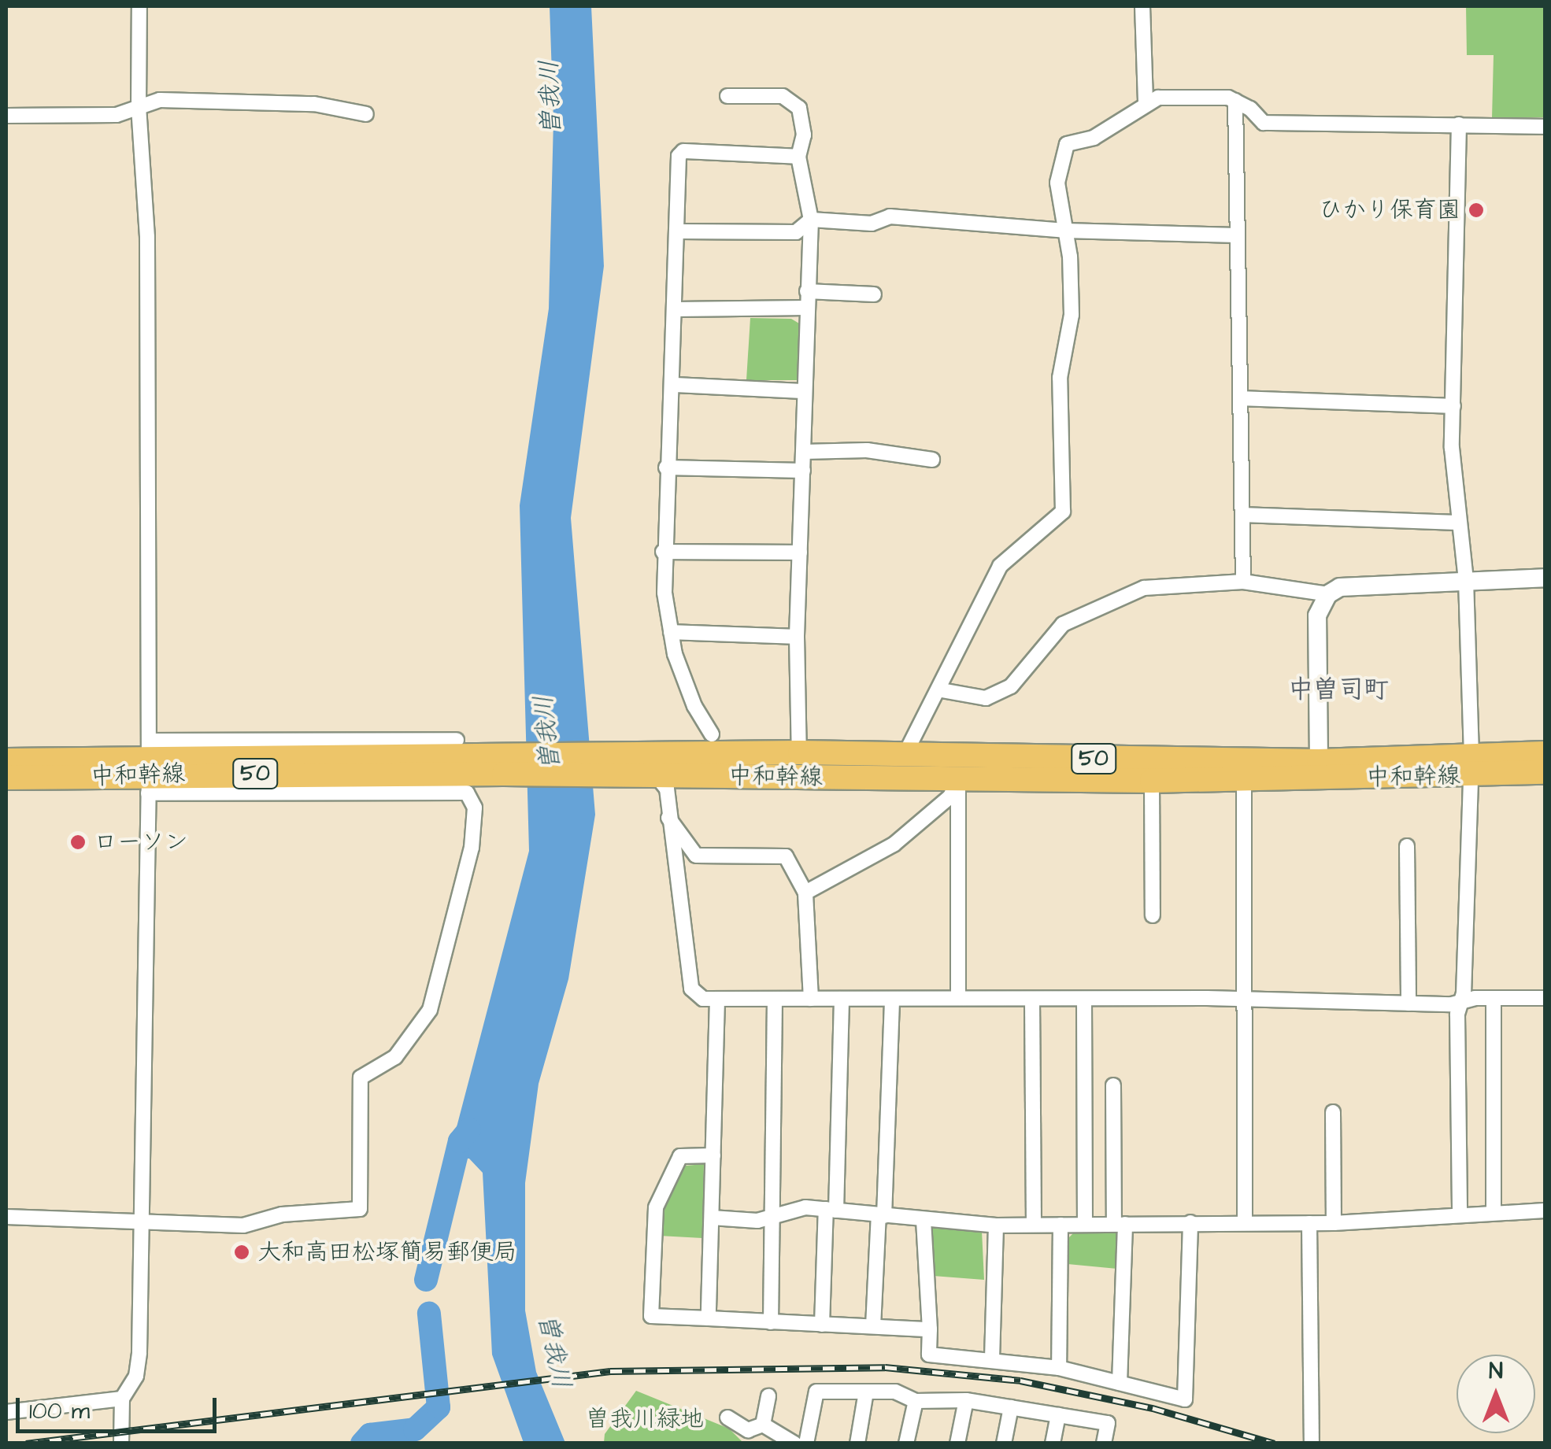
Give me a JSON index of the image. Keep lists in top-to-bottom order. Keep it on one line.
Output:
{"streets":{"main road":["50","中和幹線"]},"districts":["中曽司町"],"water":["曽我川"],"parks":["曽我川緑地"],"places":["ひかり保育園","ローソン","大和高田松塚簡易郵便局"],"scale_bar":"100 m","north":"top"}
